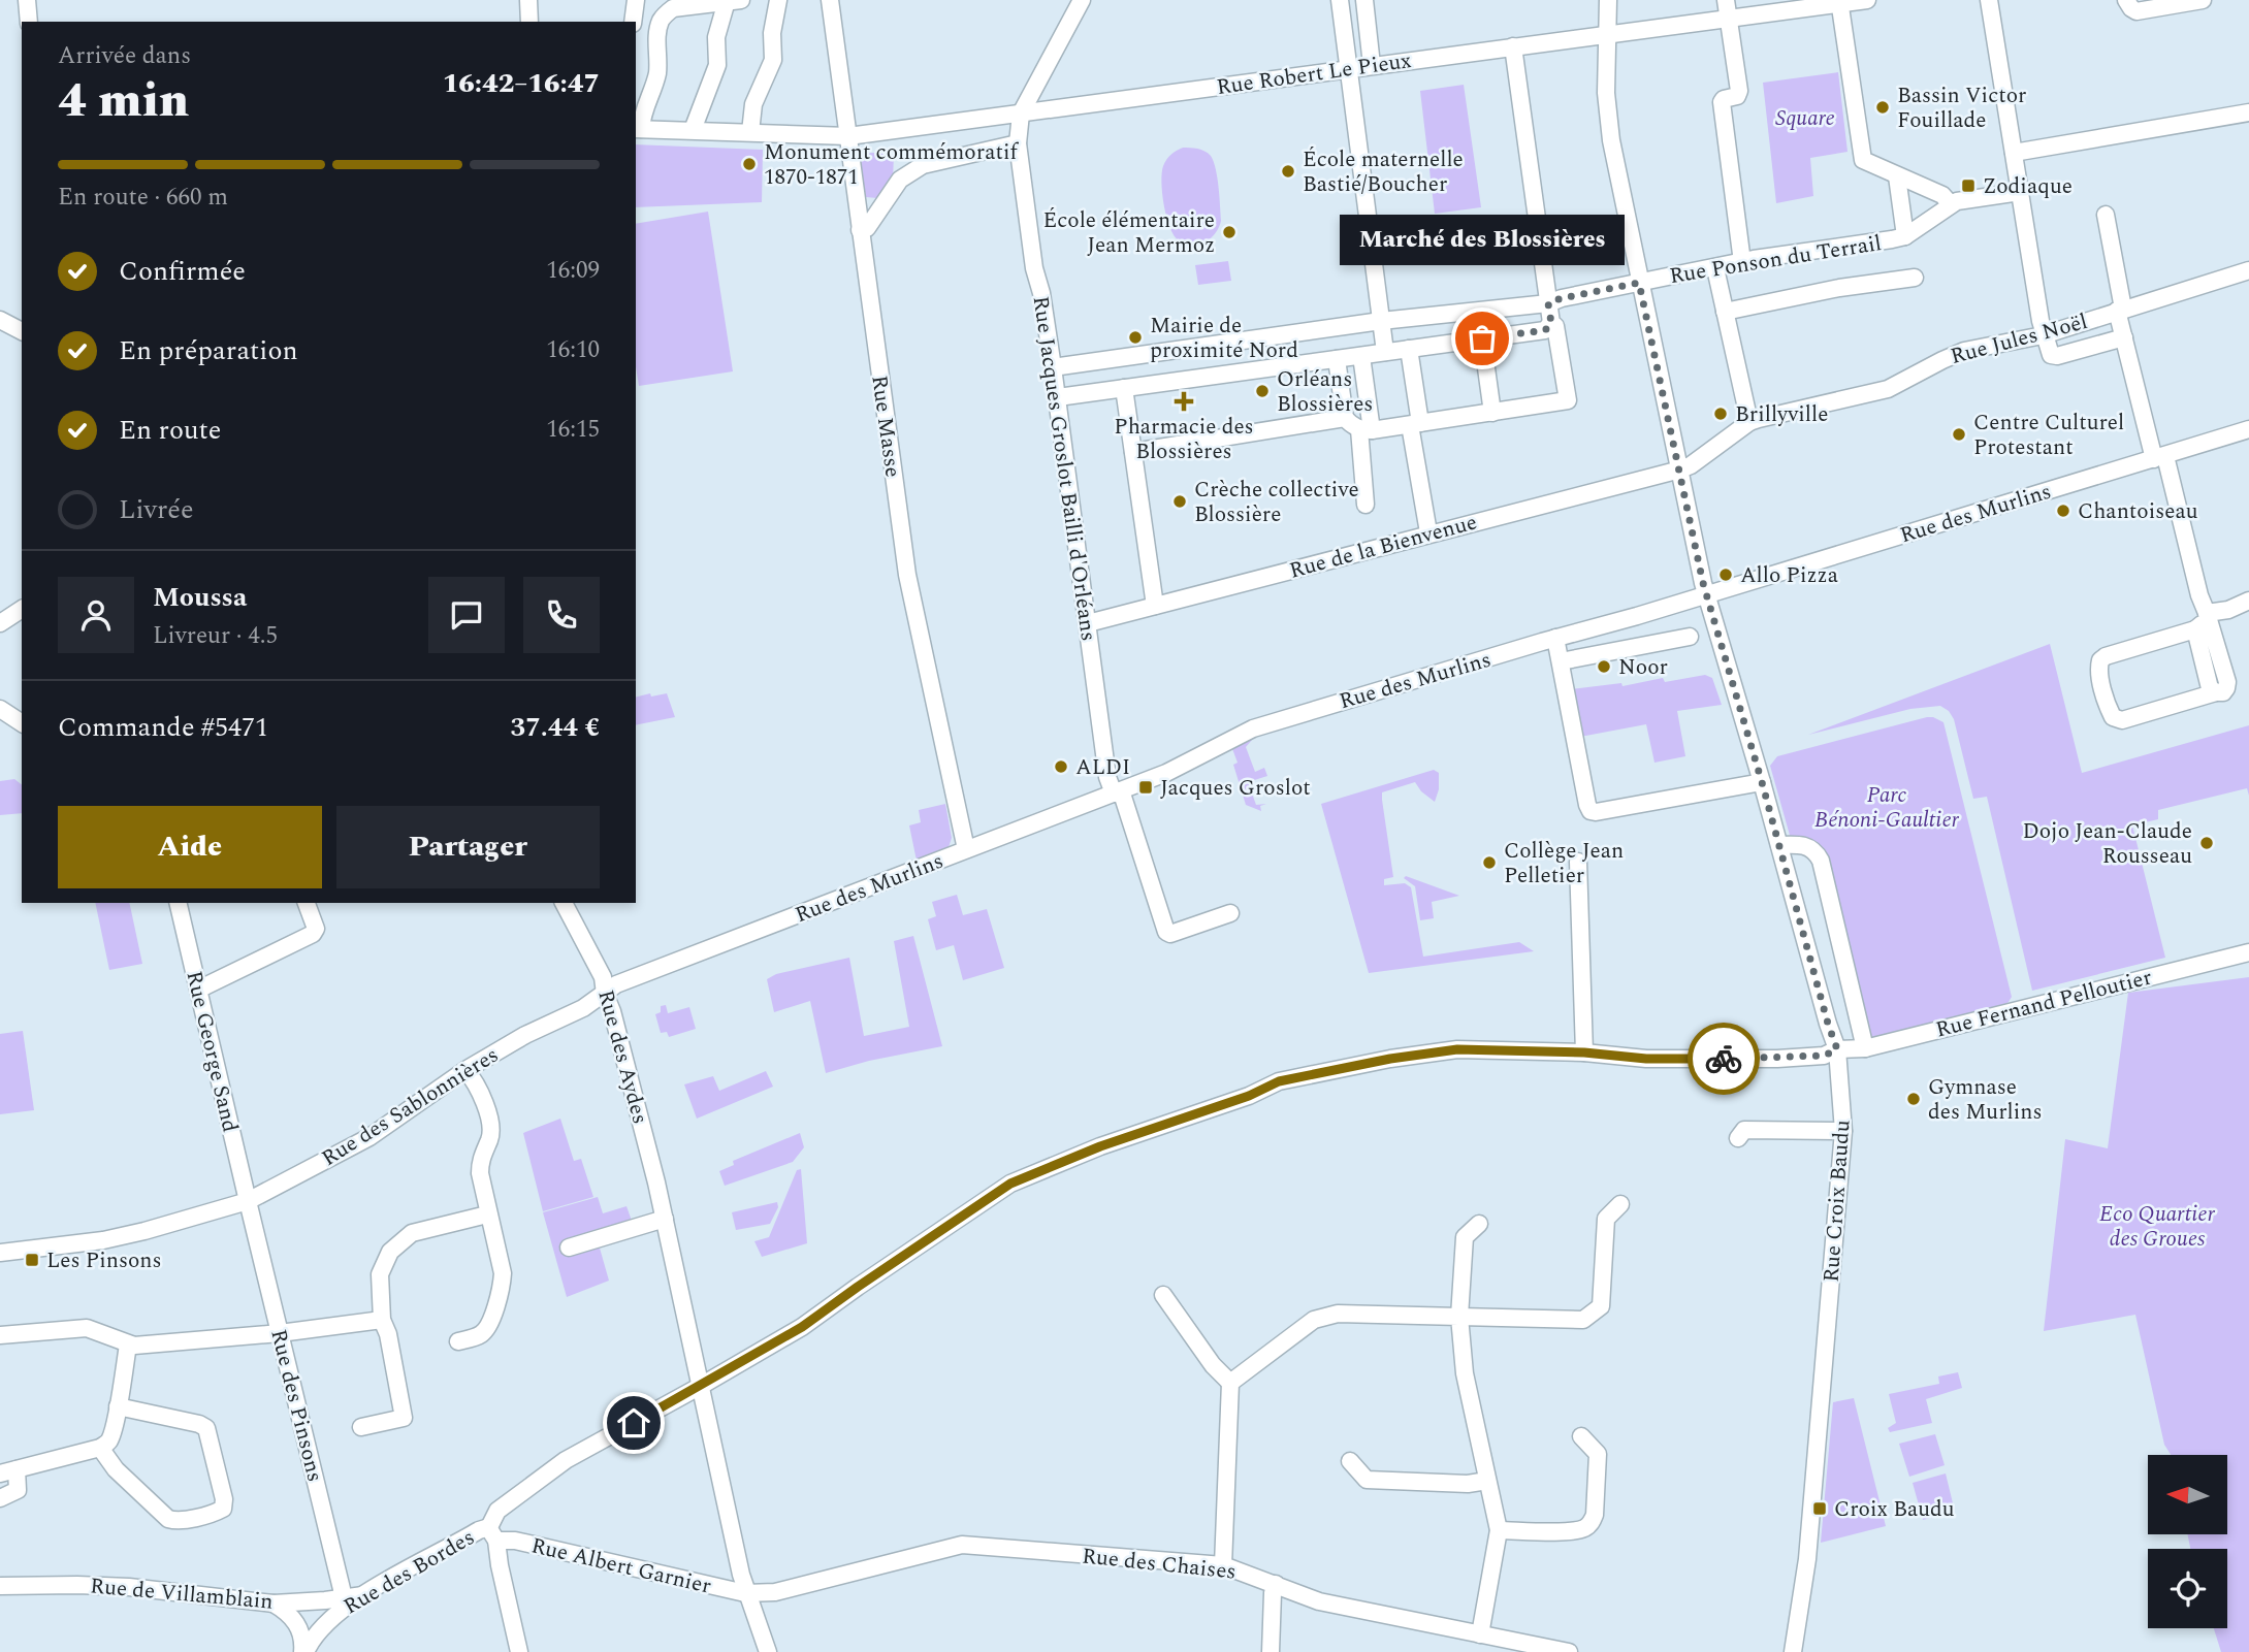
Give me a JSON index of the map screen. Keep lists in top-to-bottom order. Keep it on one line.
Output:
{"streets":{"street":["Rue Robert Le Pieux","Rue Ponson du Terrail","Rue Jules Noël","Rue Masse","Rue Jacques Groslot Bailli d'Orléans","Rue des Murlins","Rue de la Bienvenue","Rue Fernand Pelloutier","Rue George Sand","Rue des Aydes","Rue des Sablonnières","Rue Croix Baudu","Rue des Pinsons","Rue des Chaises","Rue Albert Garnier","Rue des Bordes","Rue de Villamblain"]},"crossings":[["Rue Robert Le Pieux","Rue Masse"],["Rue Robert Le Pieux","Rue Jacques Groslot Bailli d'Orléans"],["Rue Robert Le Pieux","Rue Croix Baudu"],["Rue Ponson du Terrail","Rue Jacques Groslot Bailli d'Orléans"],["Rue Ponson du Terrail","Rue Croix Baudu"],["Rue Jules Noël","Rue de la Bienvenue"],["Rue Jules Noël","Rue Croix Baudu"],["Rue Masse","Rue des Murlins"],["Rue Jacques Groslot Bailli d'Orléans","Rue des Murlins"],["Rue Jacques Groslot Bailli d'Orléans","Rue de la Bienvenue"],["Rue des Murlins","Rue des Aydes"],["Rue des Murlins","Rue des Sablonnières"],["Rue des Murlins","Rue Croix Baudu"],["Rue de la Bienvenue","Rue Croix Baudu"],["Rue Fernand Pelloutier","Rue Croix Baudu"],["Rue Fernand Pelloutier","Rue des Bordes"],["Rue George Sand","Rue des Sablonnières"],["Rue George Sand","Rue des Pinsons"],["Rue des Aydes","Rue des Sablonnières"],["Rue des Aydes","Rue des Chaises"],["Rue des Aydes","Rue Albert Garnier"],["Rue des Aydes","Rue des Bordes"],["Rue des Sablonnières","Rue des Pinsons"],["Rue des Pinsons","Rue des Bordes"],["Rue des Pinsons","Rue de Villamblain"],["Rue des Chaises","Rue Albert Garnier"],["Rue Albert Garnier","Rue des Bordes"],["Rue des Bordes","Rue de Villamblain"]],"parks":["Square","Parc Bénoni-Gaultier","Eco Quartier des Groues"],"places":{"other":["Bassin Victor Fouillade","Monument commémoratif 1870-1871","École maternelle Bastié/Boucher","École élémentaire Jean Mermoz","Mairie de proximité Nord","Marché des Blossières","Orléans Blossières","Brillyville","Centre Culturel Protestant","Crèche collective Blossière","Chantoiseau","Allo Pizza","Noor","ALDI","Dojo Jean-Claude Rousseau","Collège Jean Pelletier","Gymnase des Murlins"],"transit":["Zodiaque","Jacques Groslot","Les Pinsons","Croix Baudu"],"health":["Pharmacie des Blossières"]},"north":"left","page":{"heading":["4 min","Arrivée dans","16:42–16:47"],"panel":["Moussa","Livreur · 4.5","Commande #5471","37.44 €"],"bar":"En route · 660 m","bubble":"Marché des Blossières","list":[["Confirmée","16:09"],["En préparation","16:10"],["En route","16:15"],"Livrée"],"buttons":["Aide","Partager"]}}
